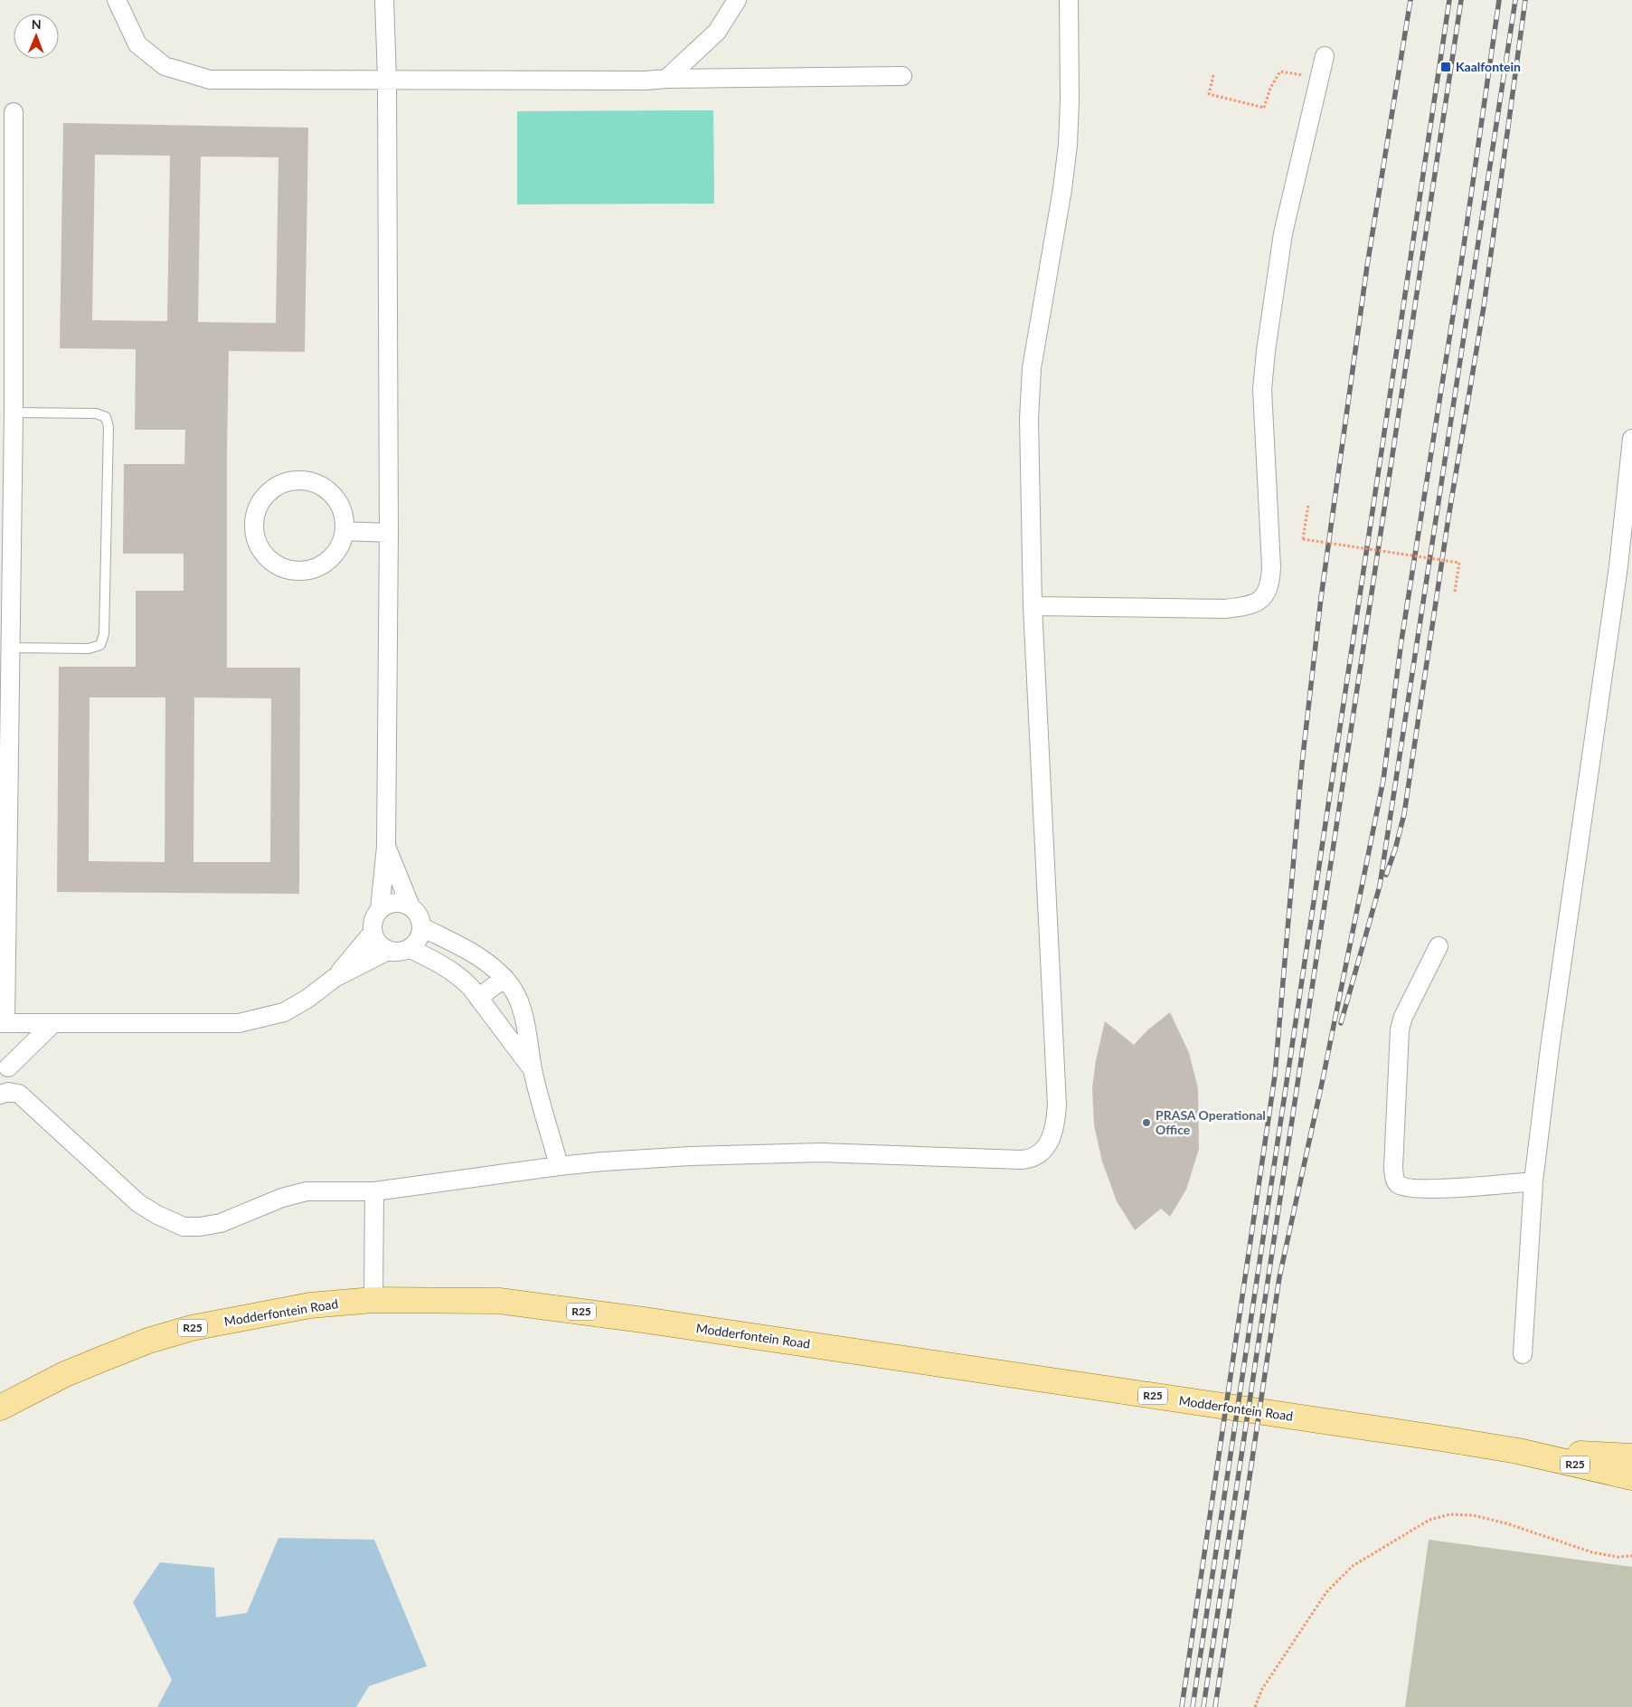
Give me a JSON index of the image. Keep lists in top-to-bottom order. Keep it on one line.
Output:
{"streets":{"main road":["R25","Modderfontein Road"]},"places":{"transit":["Kaalfontein"],"other":["PRASA Operational Office"]},"north":"top"}
